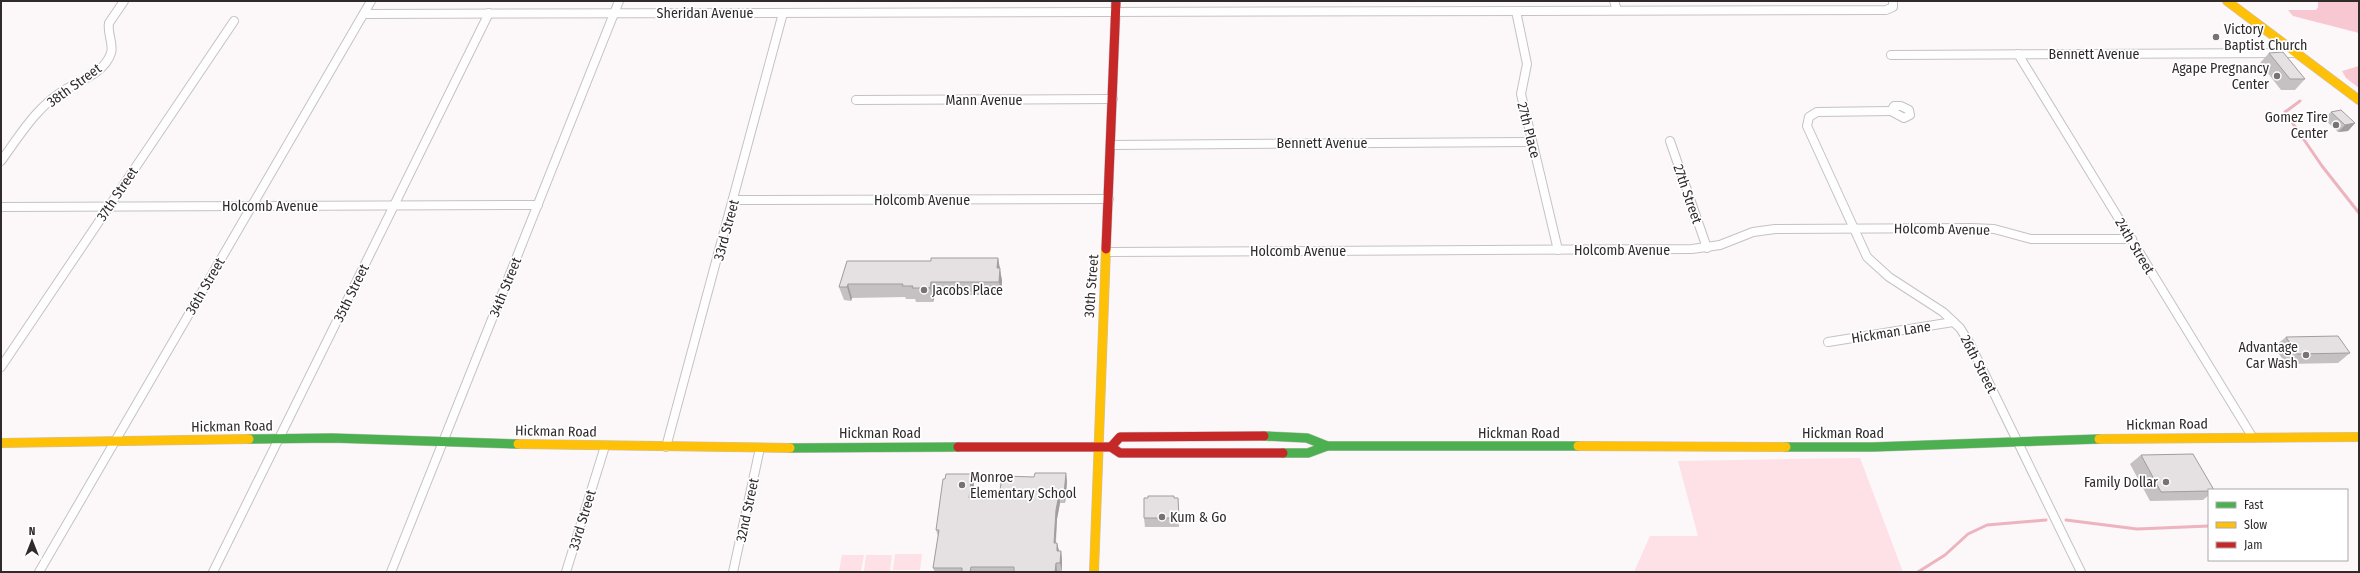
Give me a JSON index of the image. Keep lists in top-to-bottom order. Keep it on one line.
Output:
{"streets":{"main road":["30th Street","Hickman Road"],"street":["Sheridan Avenue","Bennett Avenue","38th Street","Mann Avenue","27th Place","37th Street","27th Street","Holcomb Avenue","33rd Street","24th Street","36th Street","34th Street","35th Street","Hickman Lane","26th Street","32nd Street"]},"crossings":[["Sheridan Avenue","27th Place"],["Sheridan Avenue","33rd Street"],["Sheridan Avenue","36th Street"],["Sheridan Avenue","30th Street"],["Sheridan Avenue","34th Street"],["Sheridan Avenue","35th Street"],["Bennett Avenue","27th Place"],["Bennett Avenue","24th Street"],["Bennett Avenue","30th Street"],["Mann Avenue","30th Street"],["27th Place","Holcomb Avenue"],["37th Street","Holcomb Avenue"],["27th Street","Holcomb Avenue"],["Holcomb Avenue","33rd Street"],["Holcomb Avenue","24th Street"],["Holcomb Avenue","36th Street"],["Holcomb Avenue","30th Street"],["Holcomb Avenue","34th Street"],["Holcomb Avenue","35th Street"],["Holcomb Avenue","26th Street"],["33rd Street","Hickman Road"],["24th Street","Hickman Road"],["36th Street","Hickman Road"],["30th Street","Hickman Road"],["34th Street","Hickman Road"],["35th Street","Hickman Road"],["Hickman Lane","26th Street"],["26th Street","Hickman Road"],["Hickman Road","32nd Street"]],"places":["Victory Baptist Church","Agape Pregnancy Center","Gomez Tire Center","Jacobs Place","Advantage Car Wash","Family Dollar","Monroe Elementary School","Kum & Go"],"legend":["Fast","Slow","Jam"],"north":"top"}
